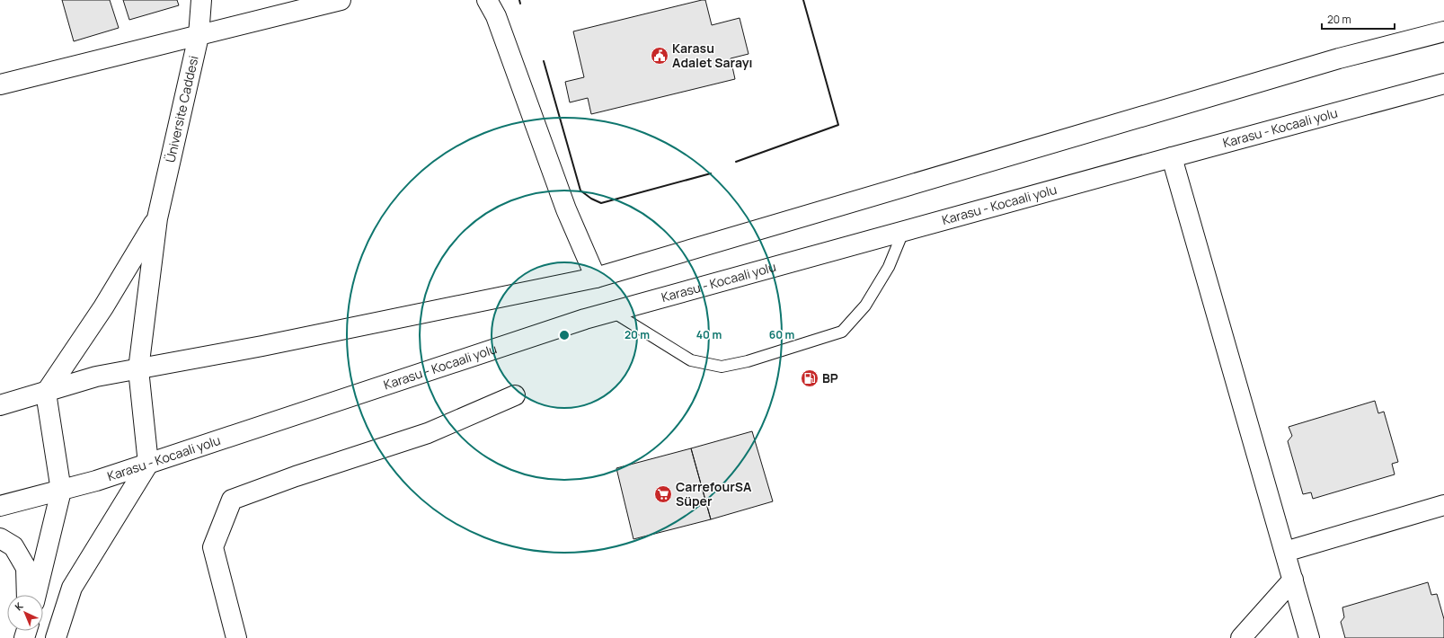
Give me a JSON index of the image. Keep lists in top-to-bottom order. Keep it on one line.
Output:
{"streets":{"main road":["Üniversite Caddesi","Karasu - Kocaali yolu"]},"places":{"public building":["Karasu Adalet Sarayı"],"fuel station":["BP"],"supermarket":["CarrefourSA Süper"]},"scale_bar":"20 m","north":"top left","rings":["20 m","40 m","60 m"]}
